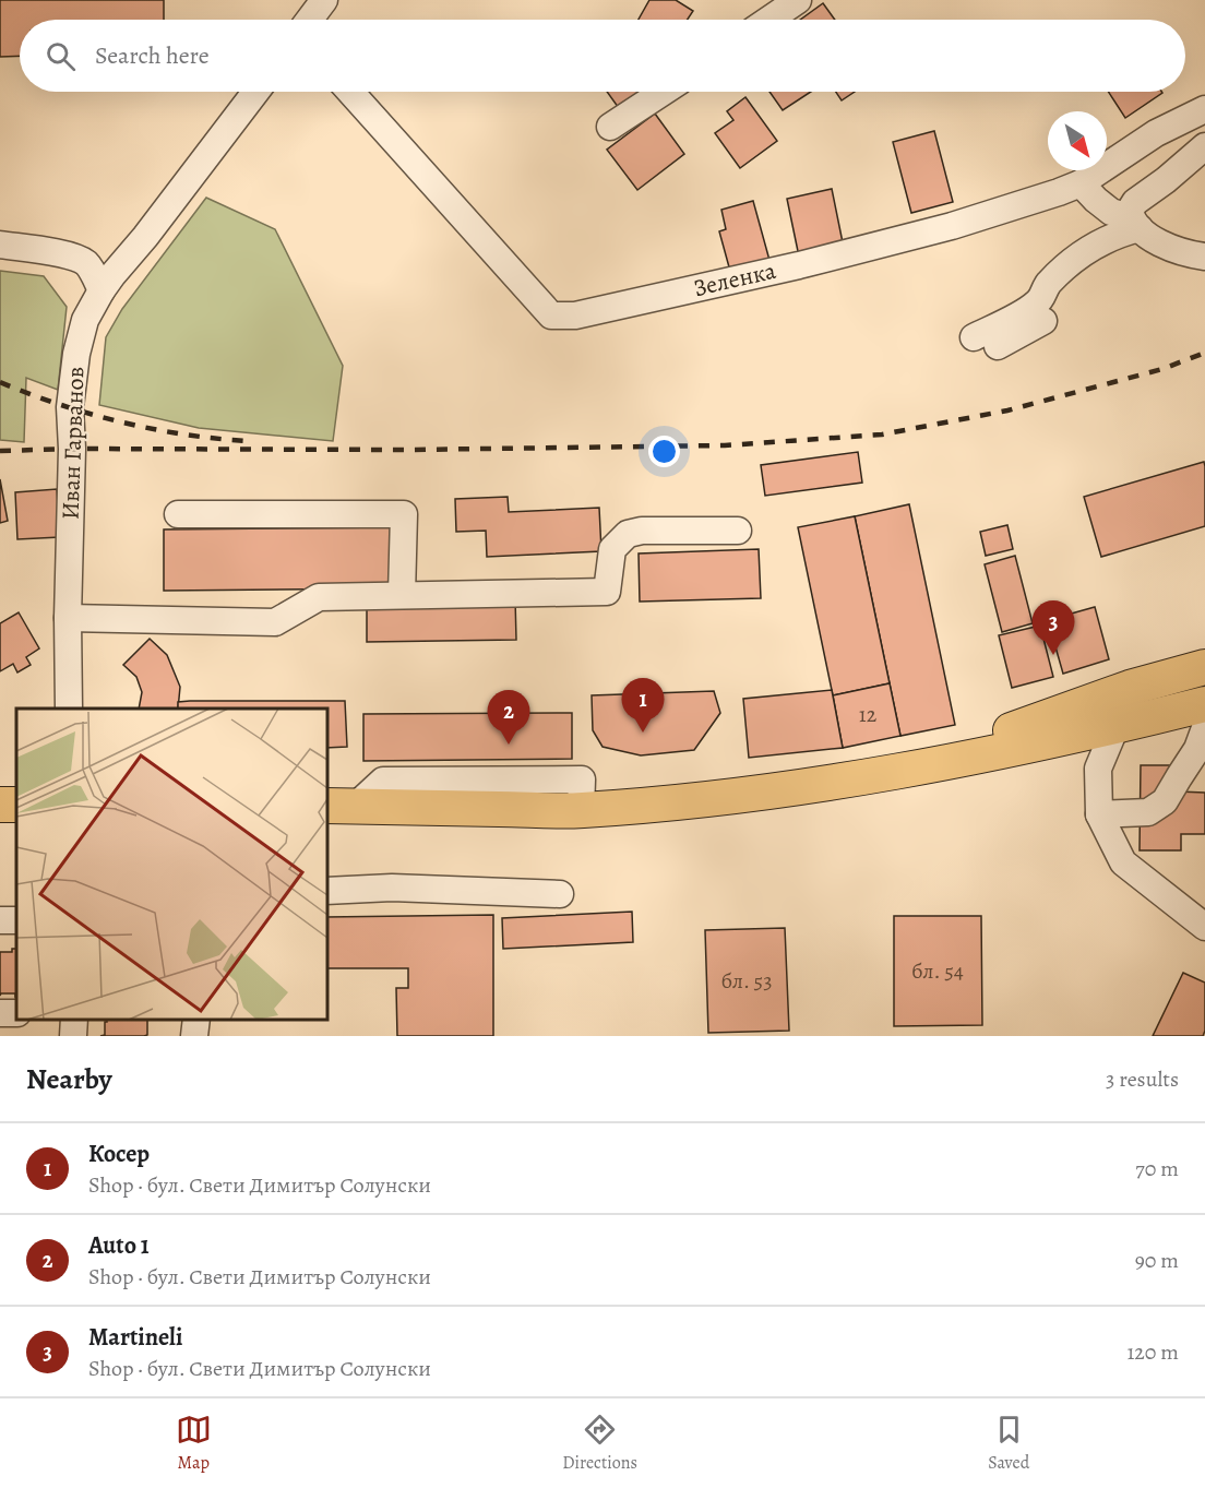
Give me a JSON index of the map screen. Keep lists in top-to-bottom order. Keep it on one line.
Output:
{"streets":{"street":["Зеленка","Иван Гарванов"]},"house_numbers":["12","бл. 54","бл. 53"],"north":"bottom right","page":{"search":"Search here","pins":["3","1","2"],"heading":["Nearby","3 results"],"list":[{"mark":"1","name":"Косер","note":"Shop · бул. Свети Димитър Солунски","value":"70 m"},{"mark":"2","name":"Auto 1","note":"Shop · бул. Свети Димитър Солунски","value":"90 m"},{"mark":"3","name":"Martineli","note":"Shop · бул. Свети Димитър Солунски","value":"120 m"}],"nav":["Map","Directions","Saved"]}}
